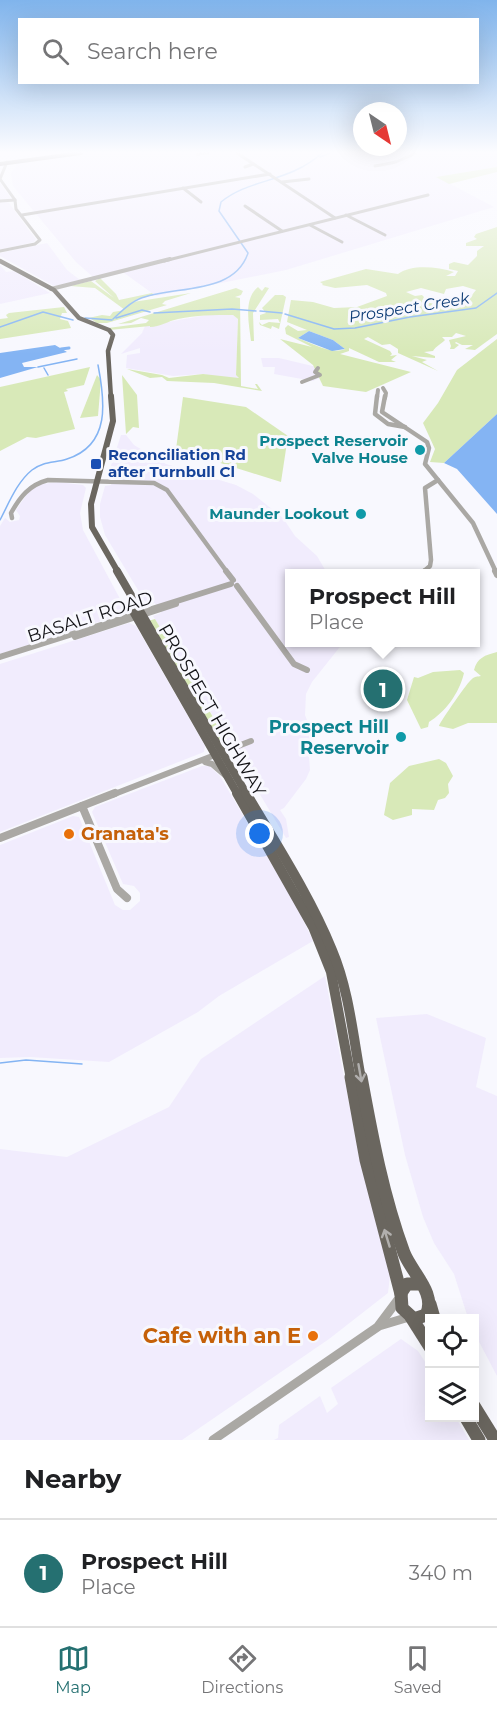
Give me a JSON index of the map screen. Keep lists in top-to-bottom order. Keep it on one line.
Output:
{"streets":{"main road":["PROSPECT HIGHWAY"],"street":["BASALT ROAD"]},"crossings":[["BASALT ROAD","PROSPECT HIGHWAY"]],"water":["Prospect Creek"],"places":{"other":["Prospect Reservoir Valve House","Maunder Lookout","Prospect Hill Reservoir","Granata's","Cafe with an E"],"transit":["Reconciliation Rd after Turnbull Cl"]},"north":"bottom right","page":{"search":"Search here","popup":["Prospect Hill","Place"],"pins":"1","heading":"Nearby","list":[{"mark":"1","name":"Prospect Hill","note":"Place","value":"340 m"}],"nav":["Map","Directions","Saved"]}}
